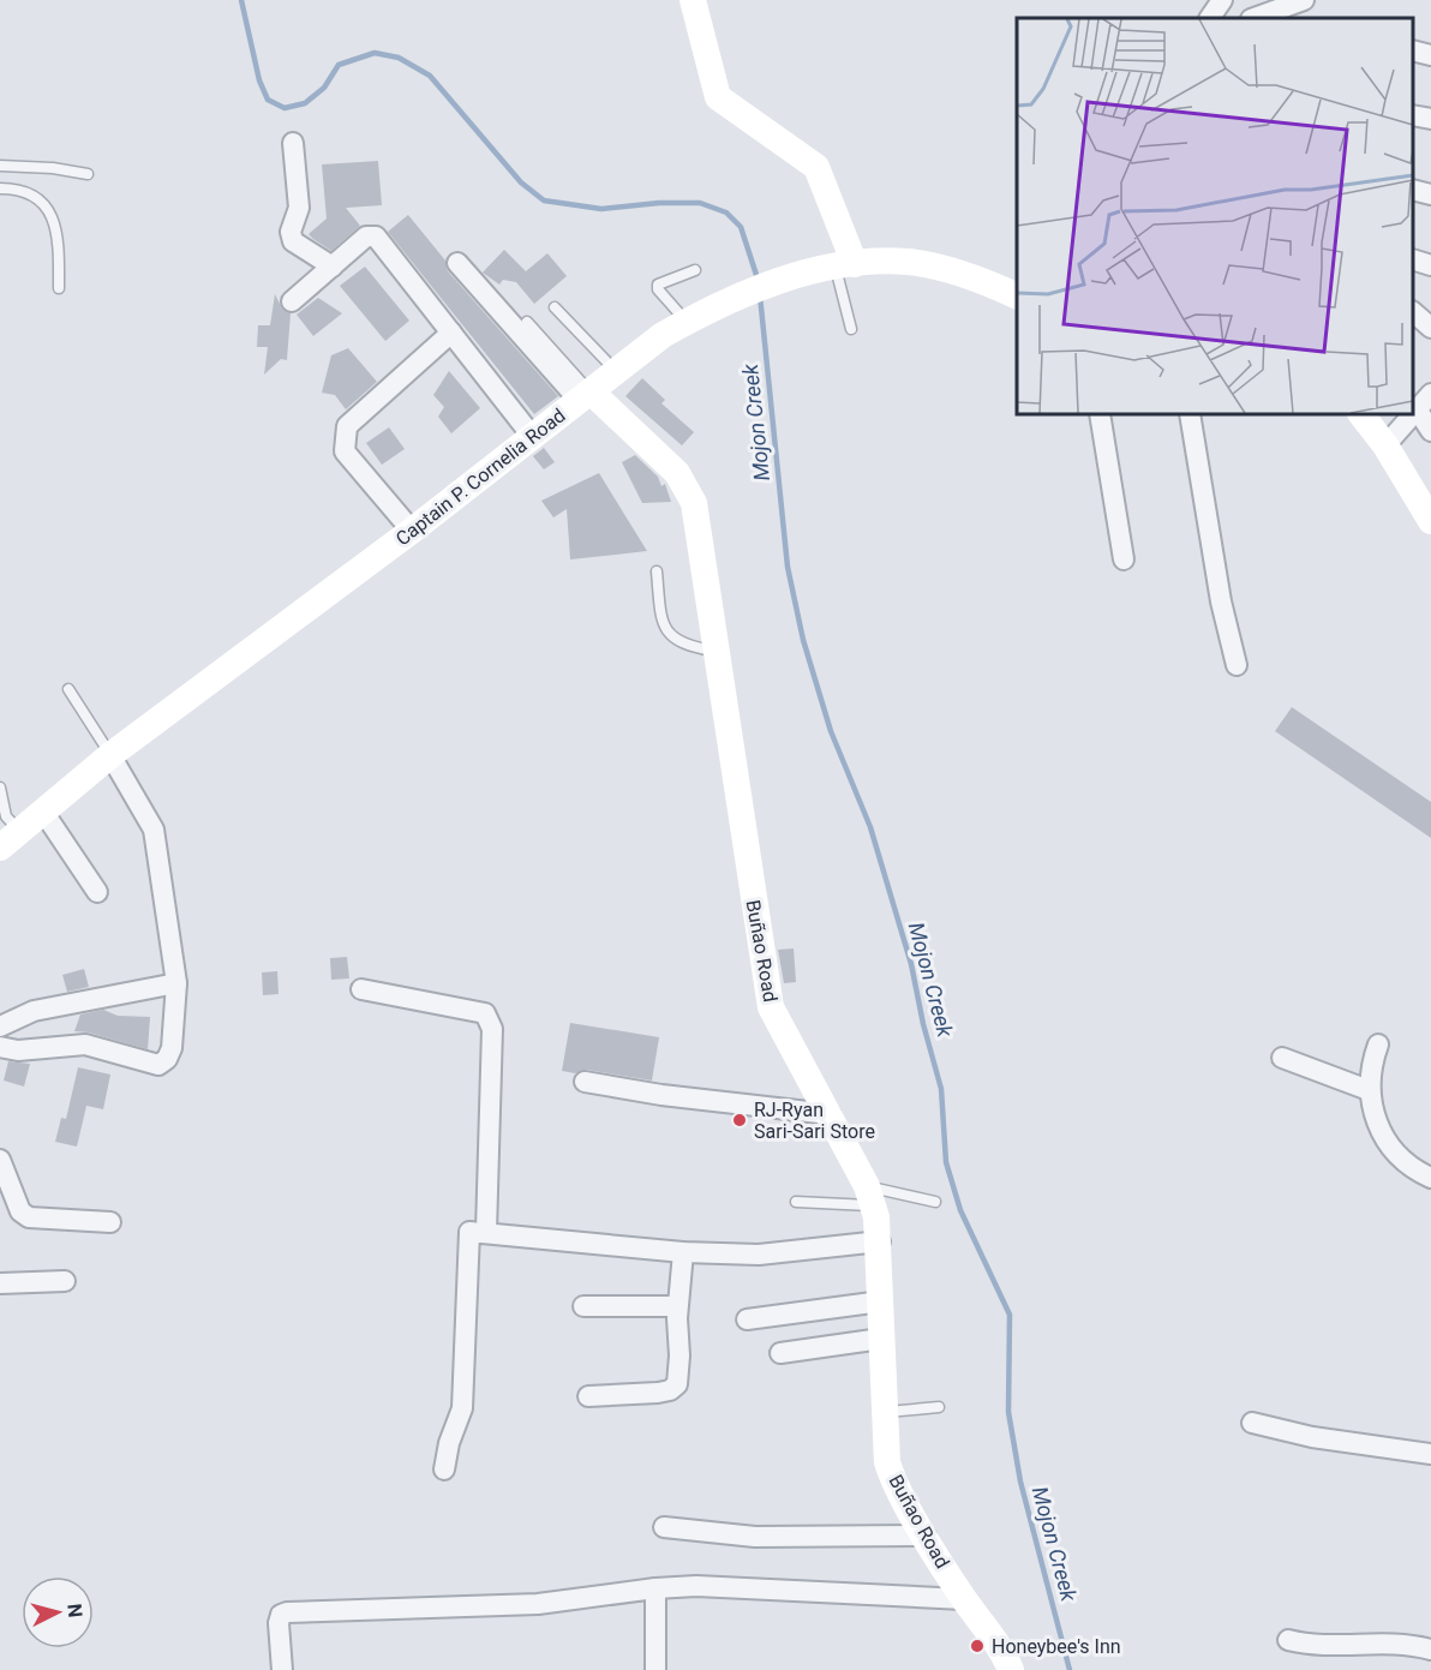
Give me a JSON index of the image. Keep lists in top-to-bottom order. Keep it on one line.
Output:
{"streets":{"street":["Captain P. Cornelia Road","Buñao Road"]},"crossings":[["Captain P. Cornelia Road","Buñao Road"]],"water":["Mojon Creek"],"places":["RJ-Ryan Sari-Sari Store","Honeybee's Inn"],"north":"right"}
